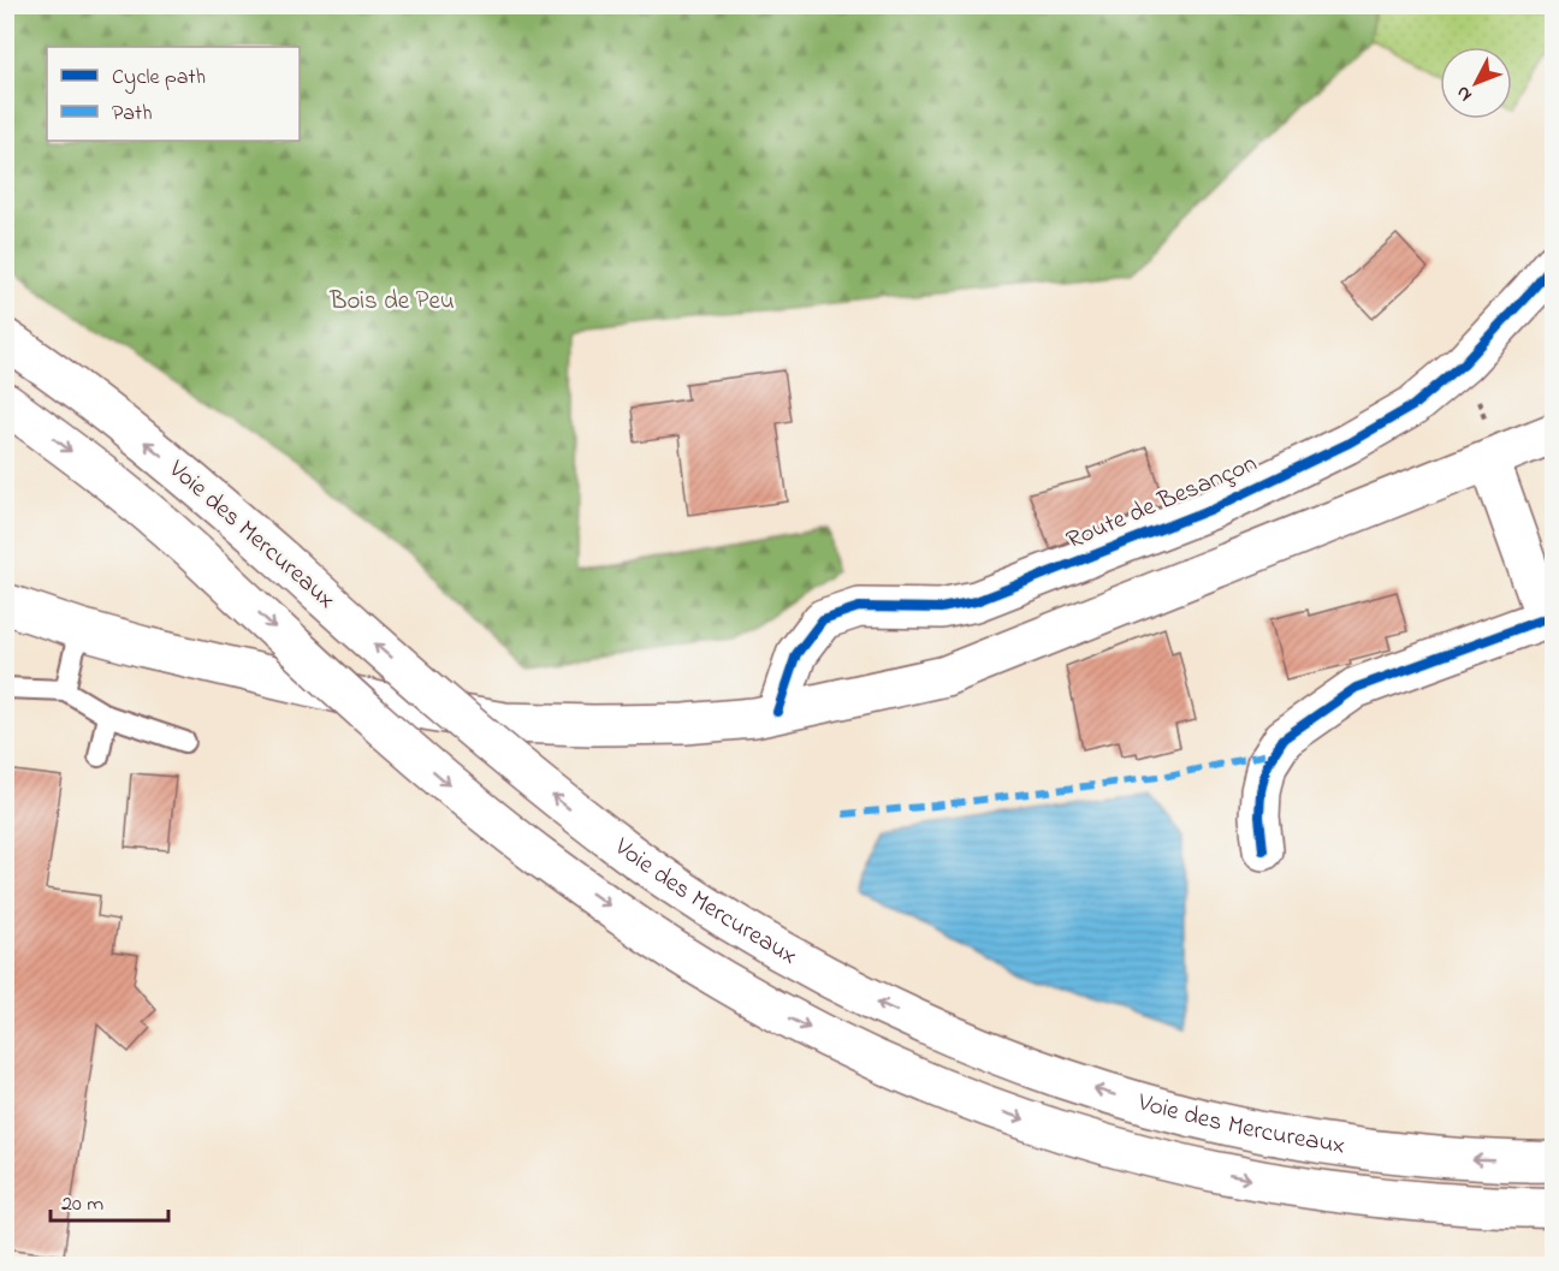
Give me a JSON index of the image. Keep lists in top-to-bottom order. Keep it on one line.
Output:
{"streets":{"main road":["Route de Besançon","Voie des Mercureaux"]},"parks":["Bois de Peu"],"legend":["Cycle path","Path"],"scale_bar":"20 m","north":"bottom left"}
